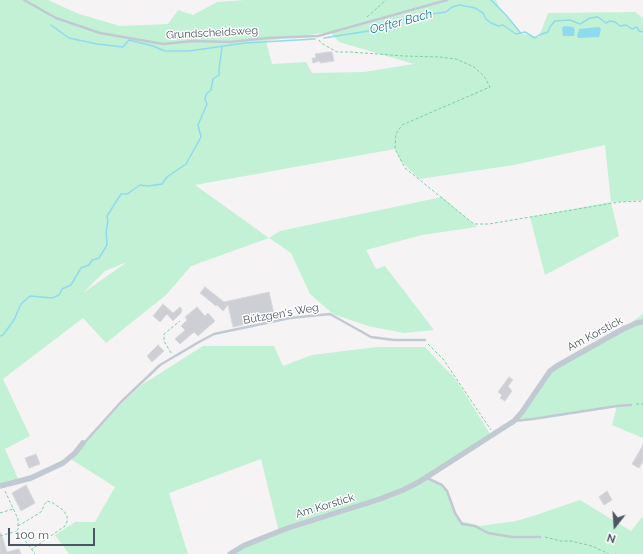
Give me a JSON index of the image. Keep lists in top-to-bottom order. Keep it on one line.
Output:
{"streets":{"street":["Am Korstick"],"lane":["Grundscheidsweg","Bützgen's Weg"]},"water":["Oefter Bach"],"scale_bar":"100 m","north":"bottom"}
